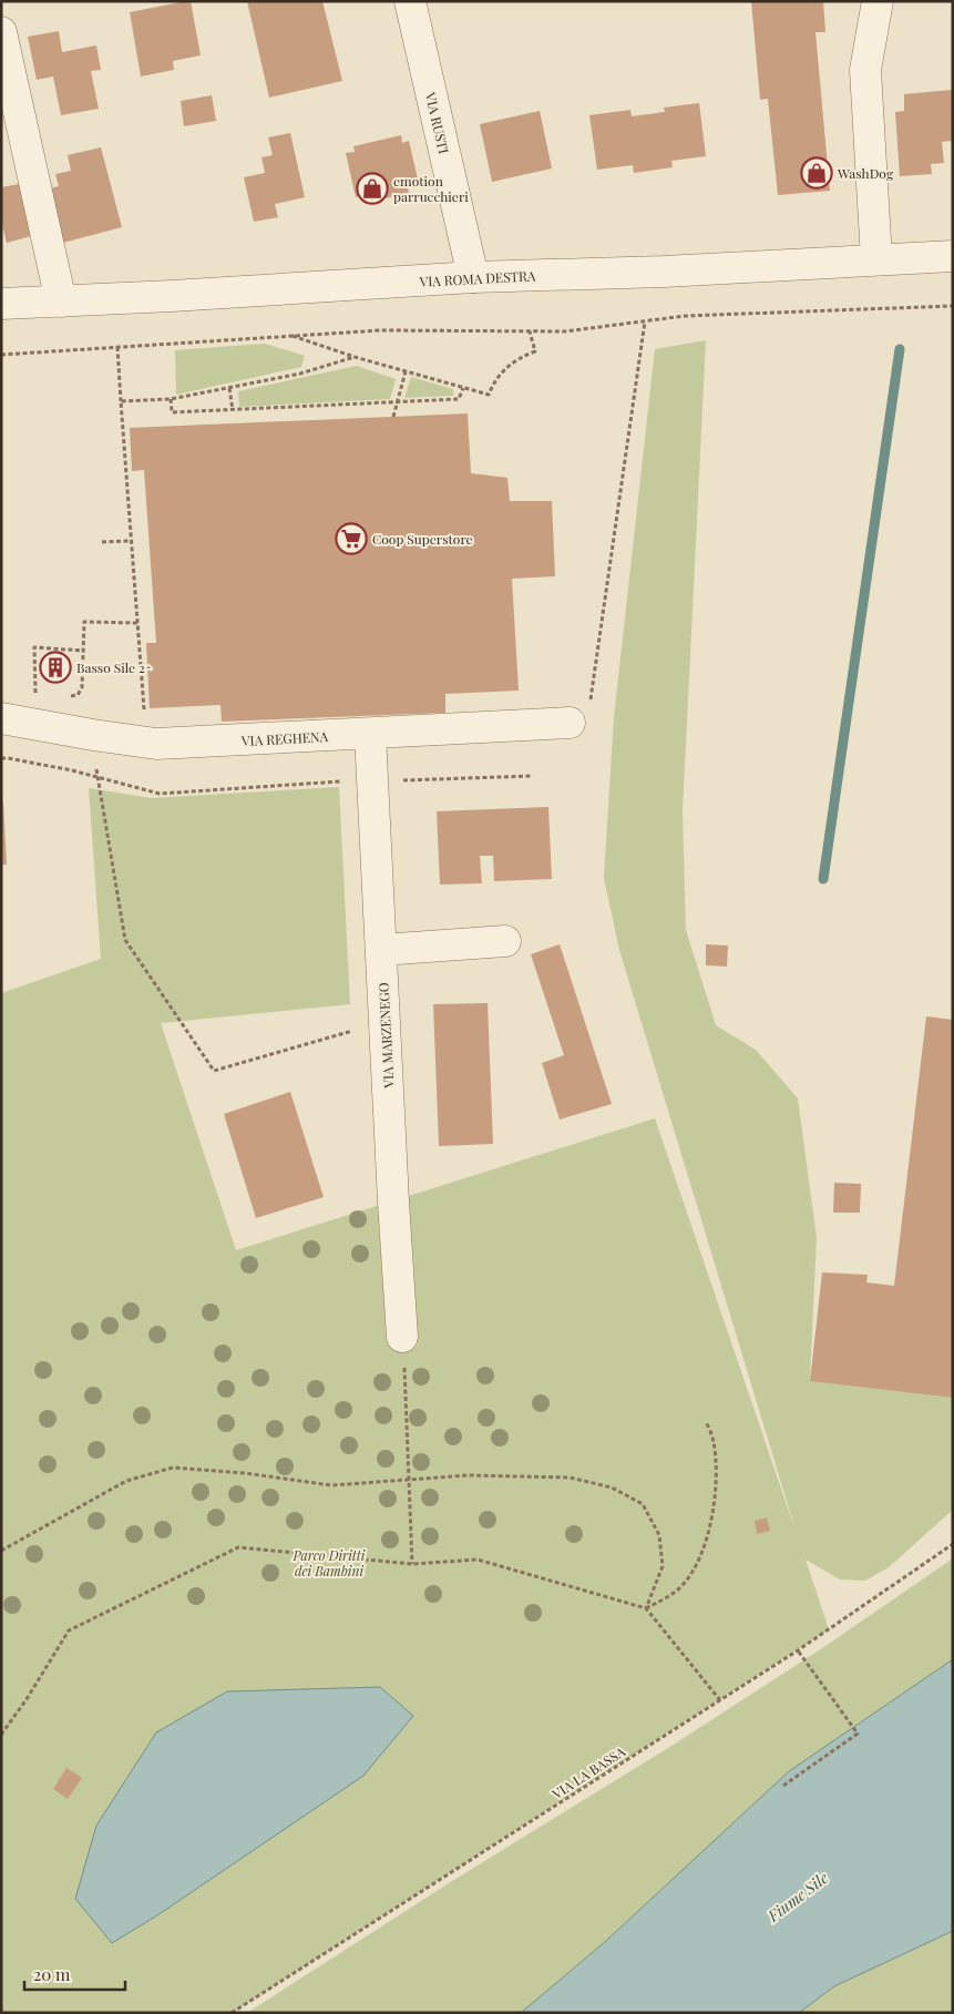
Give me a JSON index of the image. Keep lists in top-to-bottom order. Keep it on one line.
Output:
{"streets":{"street":["VIA RUSTI","VIA ROMA DESTRA","VIA REGHENA","VIA MARZENEGO"],"path":["VIA LA BASSA"]},"crossings":[["VIA RUSTI","VIA ROMA DESTRA"],["VIA REGHENA","VIA MARZENEGO"]],"water":["Fiume Sile"],"parks":["Parco Diritti dei Bambini"],"places":{"shop":["WashDog","emotion parrucchieri"],"supermarket":["Coop Superstore"],"building":["Basso Sile 2^"]},"scale_bar":"20 m"}
